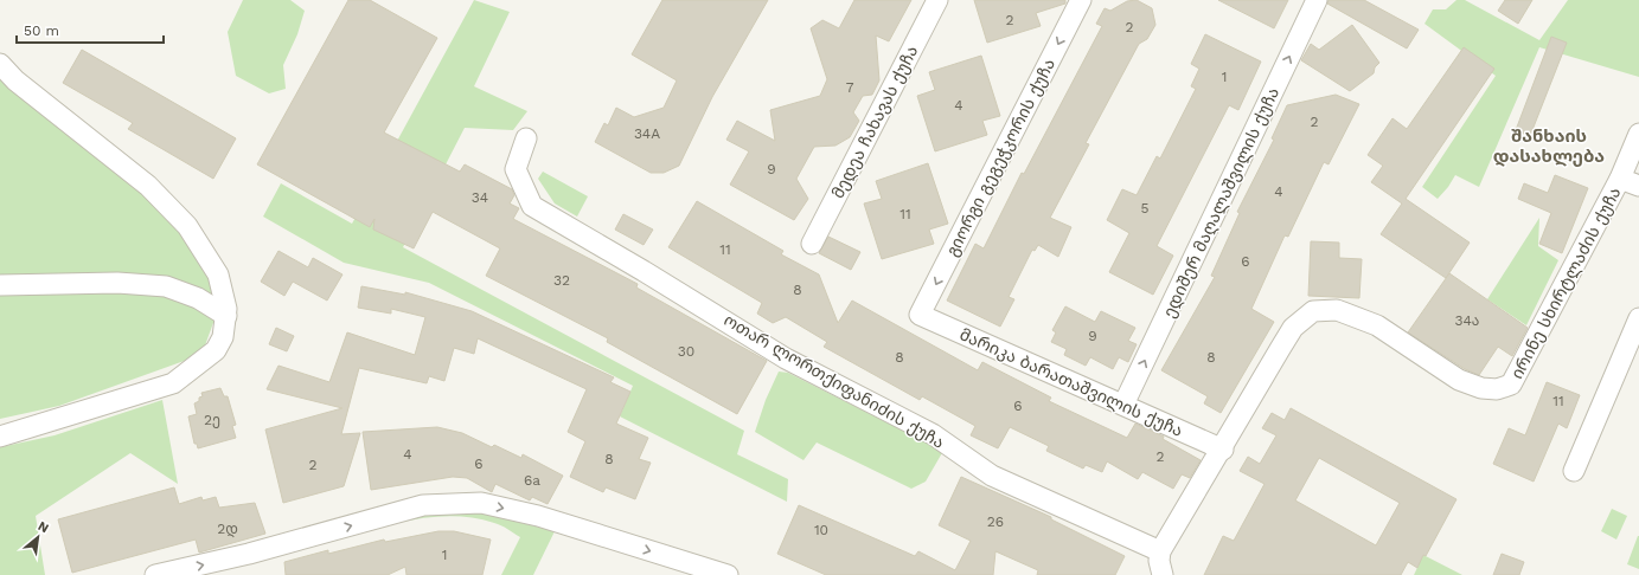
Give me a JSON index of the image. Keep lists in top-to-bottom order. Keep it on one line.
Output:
{"streets":{"street":["მედეა ჩახავას ქუჩა","გიორგი გეგეჭკორის ქუჩა","ედიშერ მაღალაშვილის ქუჩა","ირინე სხირტლაძის ქუჩა","ოთარ ლორთქიფანიძის ქუჩა","მარიკა ბარათაშვილის ქუჩა"]},"crossings":[["გიორგი გეგეჭკორის ქუჩა","მარიკა ბარათაშვილის ქუჩა"],["ედიშერ მაღალაშვილის ქუჩა","მარიკა ბარათაშვილის ქუჩა"],["ირინე სხირტლაძის ქუჩა","ოთარ ლორთქიფანიძის ქუჩა"],["ირინე სხირტლაძის ქუჩა","მარიკა ბარათაშვილის ქუჩა"]],"one_way":["გიორგი გეგეჭკორის ქუჩა","ედიშერ მაღალაშვილის ქუჩა"],"districts":["შანხაის დასახლება"],"house_numbers":["2","2","1","7","4","2","34A","9","4","34","5","11","11","6","32","8","34ა","9","30","8","8","11","6","2ე","4","2","8","6","2","6a","26","2დ","10","1"],"scale_bar":"50 m","north":"top right"}
